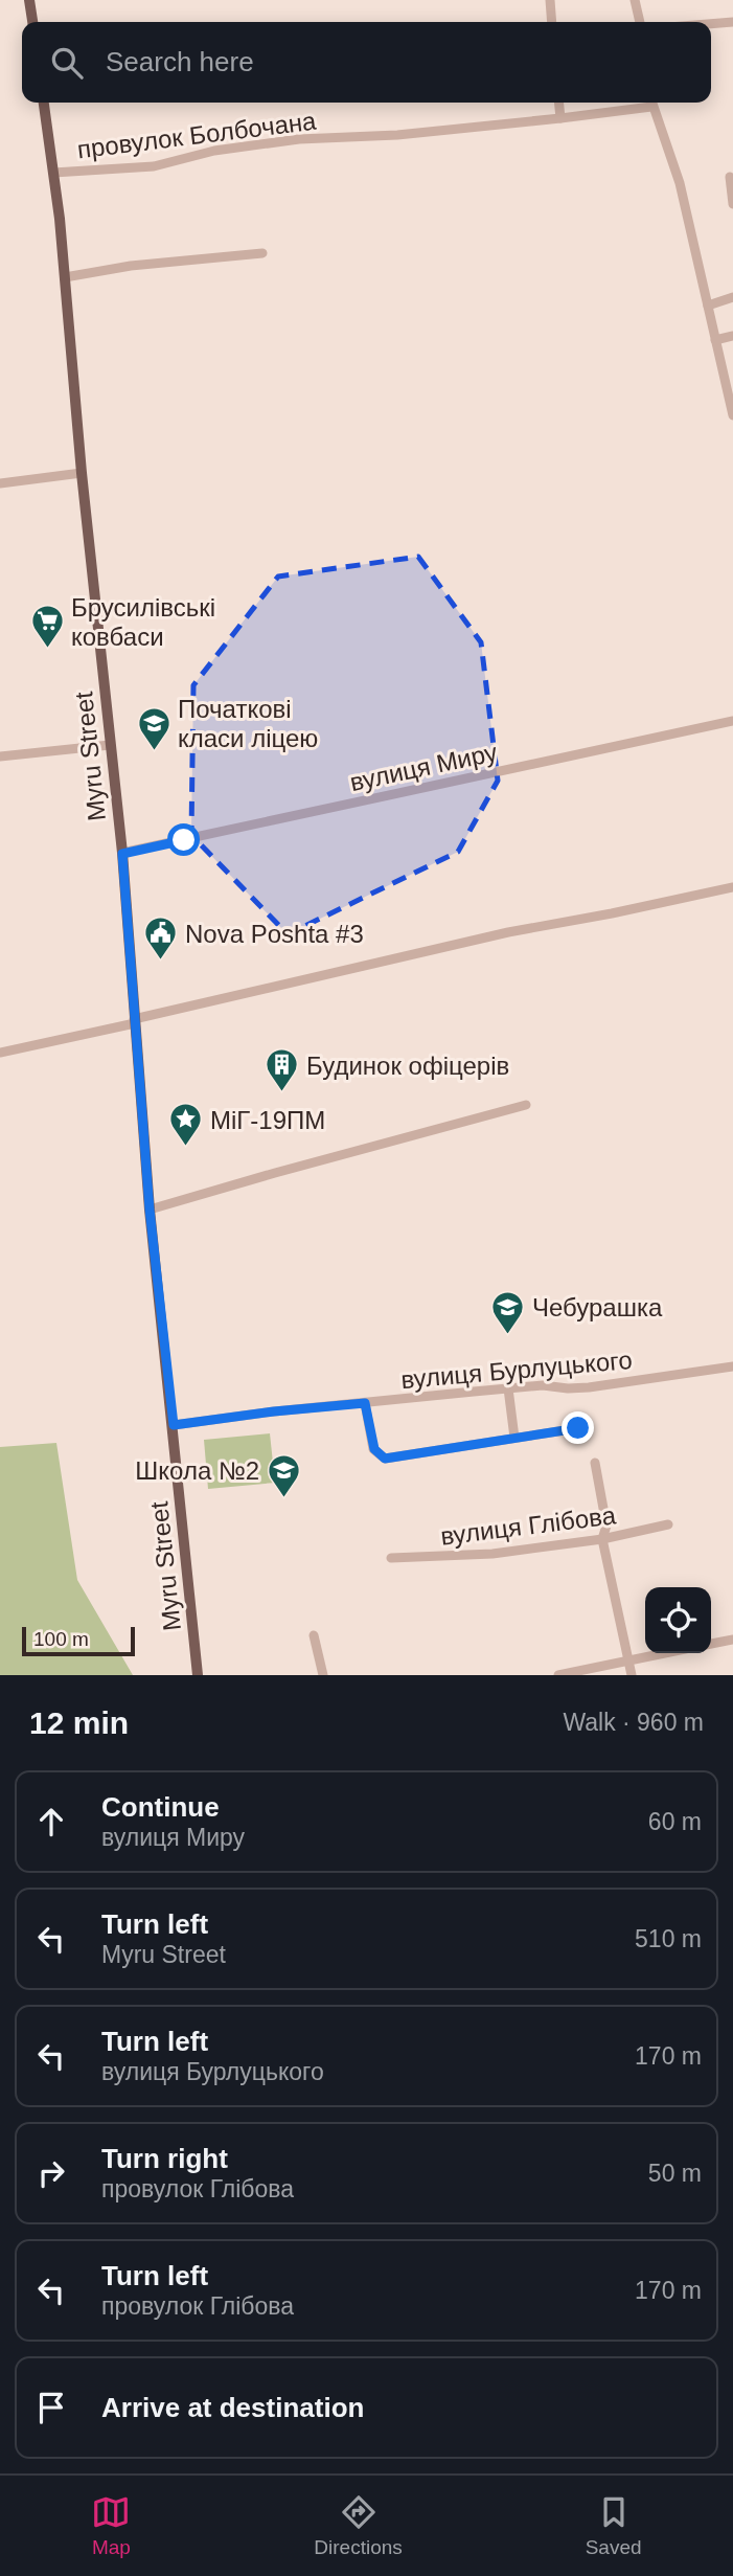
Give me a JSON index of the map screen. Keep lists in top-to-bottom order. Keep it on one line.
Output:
{"streets":{"main road":["Myru Street"],"street":["провулок Болбочана","вулиця Миру","вулиця Бурлуцького","вулиця Глібова"]},"crossings":[["провулок Болбочана","Myru Street"],["Myru Street","вулиця Миру"],["Myru Street","вулиця Бурлуцького"]],"places":{"supermarket":["Брусилівські ковбаси"],"school or university":["Початкові класи ліцею","Чебурашка","Школа №2"],"public building":["Nova Poshta #3"],"building":["Будинок офіцерів"],"place":["МіГ-19ПМ"]},"scale_bar":"100 m","page":{"search":"Search here","scale":"100 m","heading":["12 min","Walk · 960 m"],"list":[["Continue","вулиця Миру","60 m"],["Turn left","Myru Street","510 m"],["Turn left","вулиця Бурлуцького","170 m"],["Turn right","провулок Глібова","50 m"],["Turn left","провулок Глібова","170 m"],"Arrive at destination"],"nav":["Map","Directions","Saved"]}}
